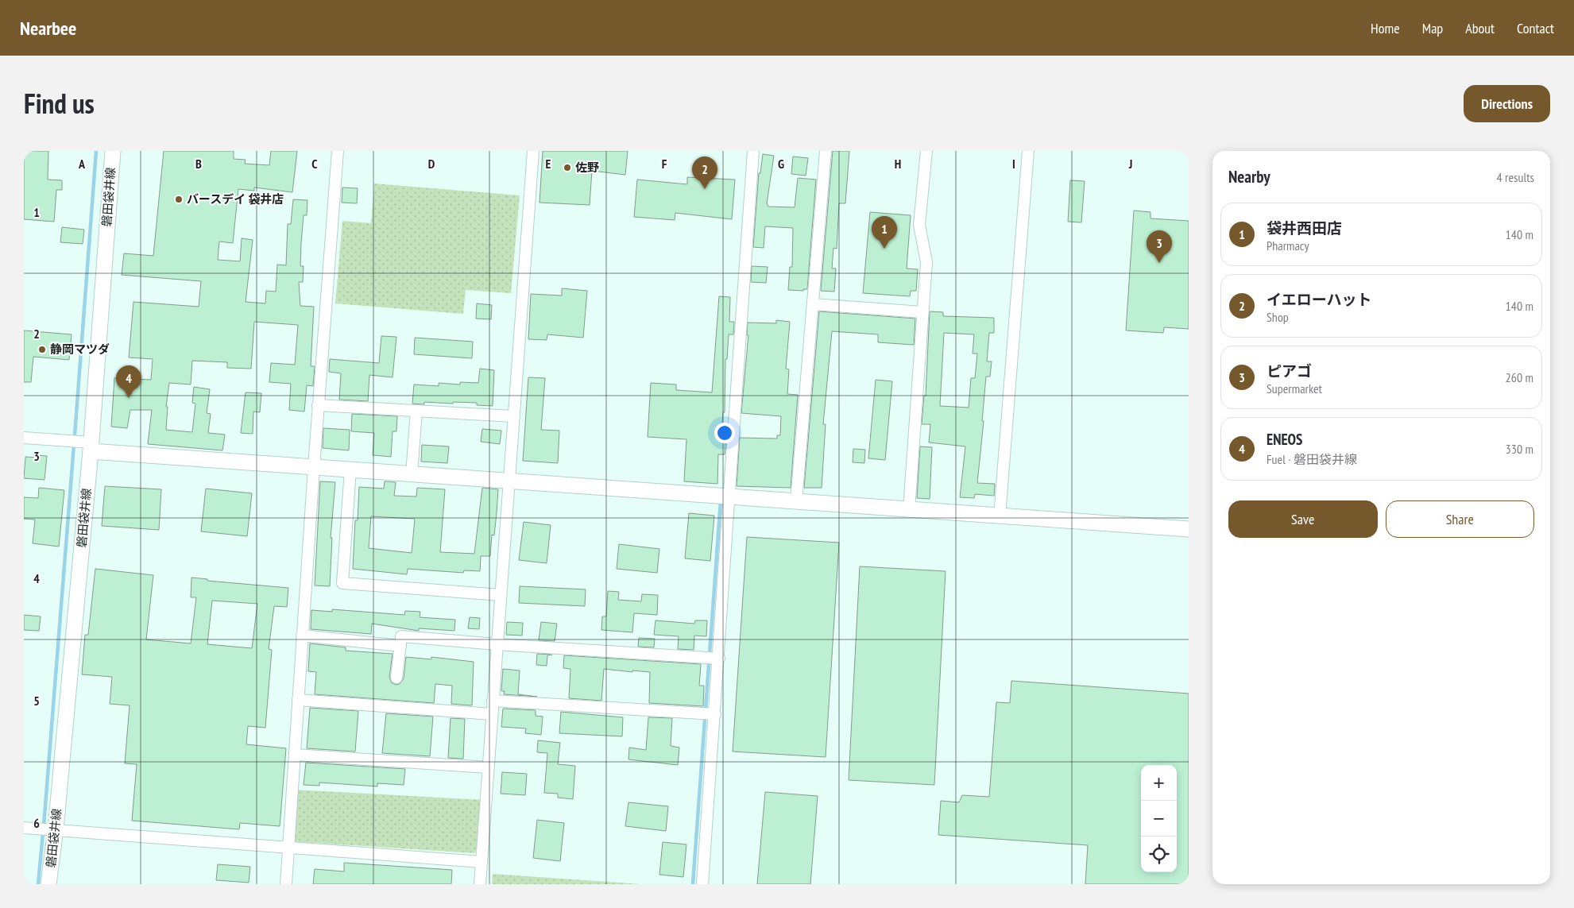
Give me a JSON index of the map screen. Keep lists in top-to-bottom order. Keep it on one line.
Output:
{"streets":{"street":["磐田袋井線"]},"places":["佐野","バースデイ 袋井店","静岡マツダ"],"page":{"header":"Nearbee","nav":["Home","Map","About","Contact"],"title":"Find us","buttons":["Directions",["Save","Share"]],"heading":["Nearby","4 results"],"pins":["2","1","3","4"],"list":[{"mark":"1","name":"袋井西田店","note":"Pharmacy","value":"140 m"},{"mark":"2","name":"イエローハット","note":"Shop","value":"140 m"},{"mark":"3","name":"ピアゴ","note":"Supermarket","value":"260 m"},{"mark":"4","name":"ENEOS","note":"Fuel · 磐田袋井線","value":"330 m"}],"map_buttons":["+","−"]},"grid":{"columns":["A","B","C","D","E","F","G","H","I","J"],"rows":["1","2","3","4","5","6"]}}
